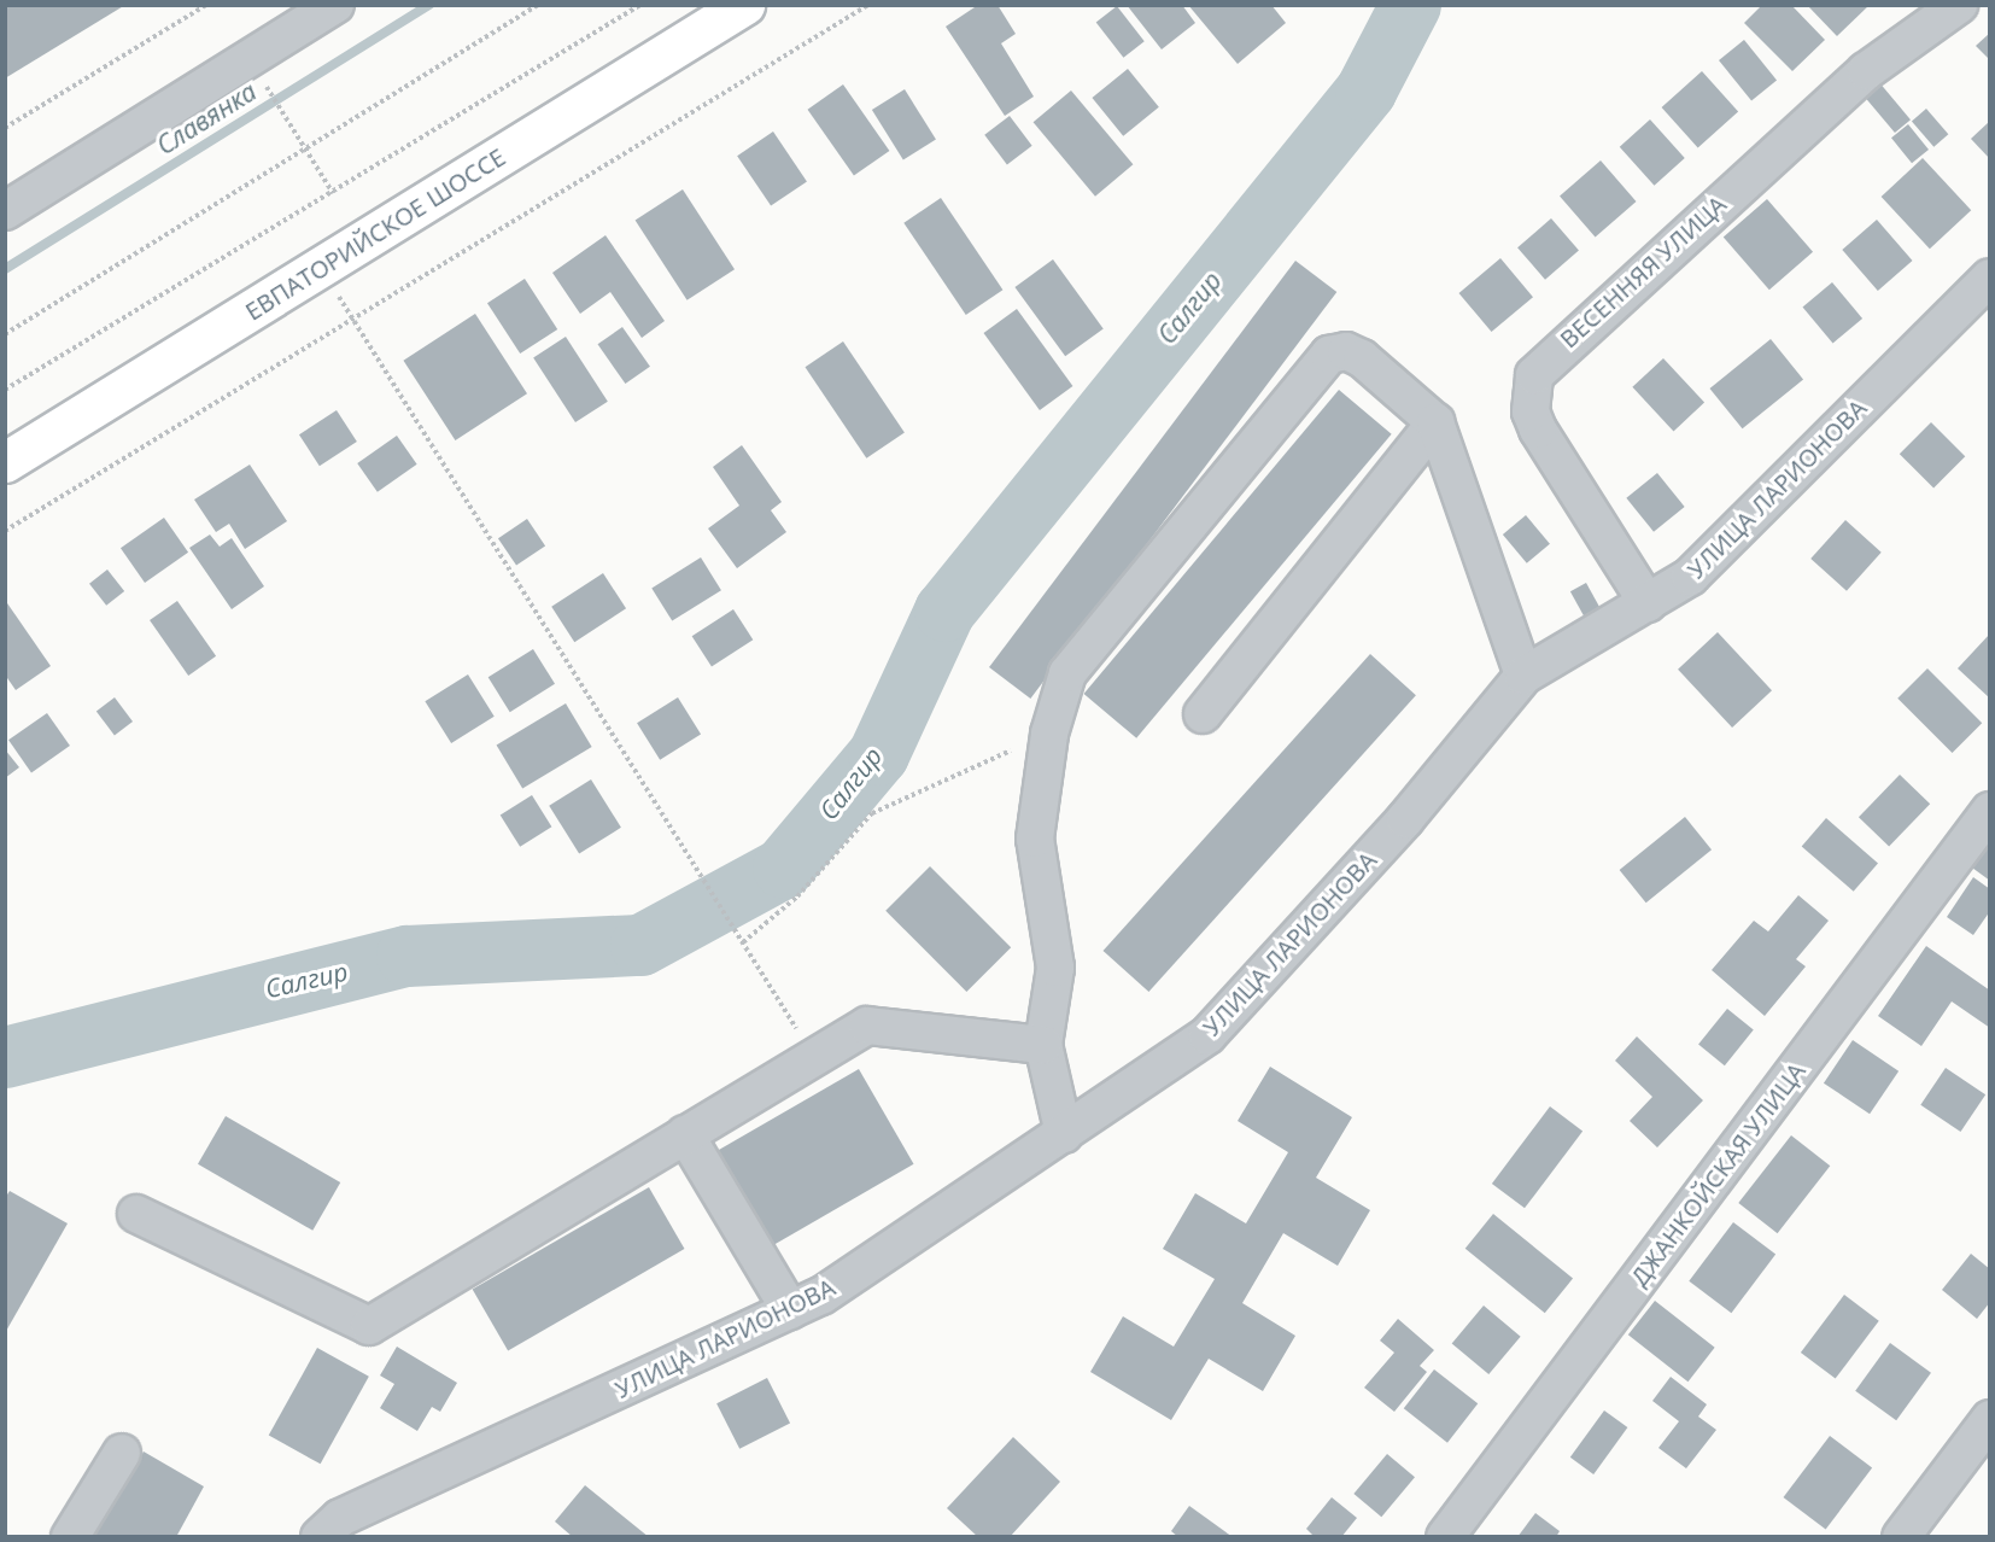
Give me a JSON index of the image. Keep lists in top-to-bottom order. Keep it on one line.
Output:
{"streets":{"main road":["ЕВПАТОРИЙСКОЕ ШОССЕ"],"street":["ВЕСЕННЯЯ УЛИЦА","УЛИЦА ЛАРИОНОВА","ДЖАНКОЙСКАЯ УЛИЦА"]},"crossings":[["ВЕСЕННЯЯ УЛИЦА","УЛИЦА ЛАРИОНОВА"]],"water":["Славянка","Салгир"]}
